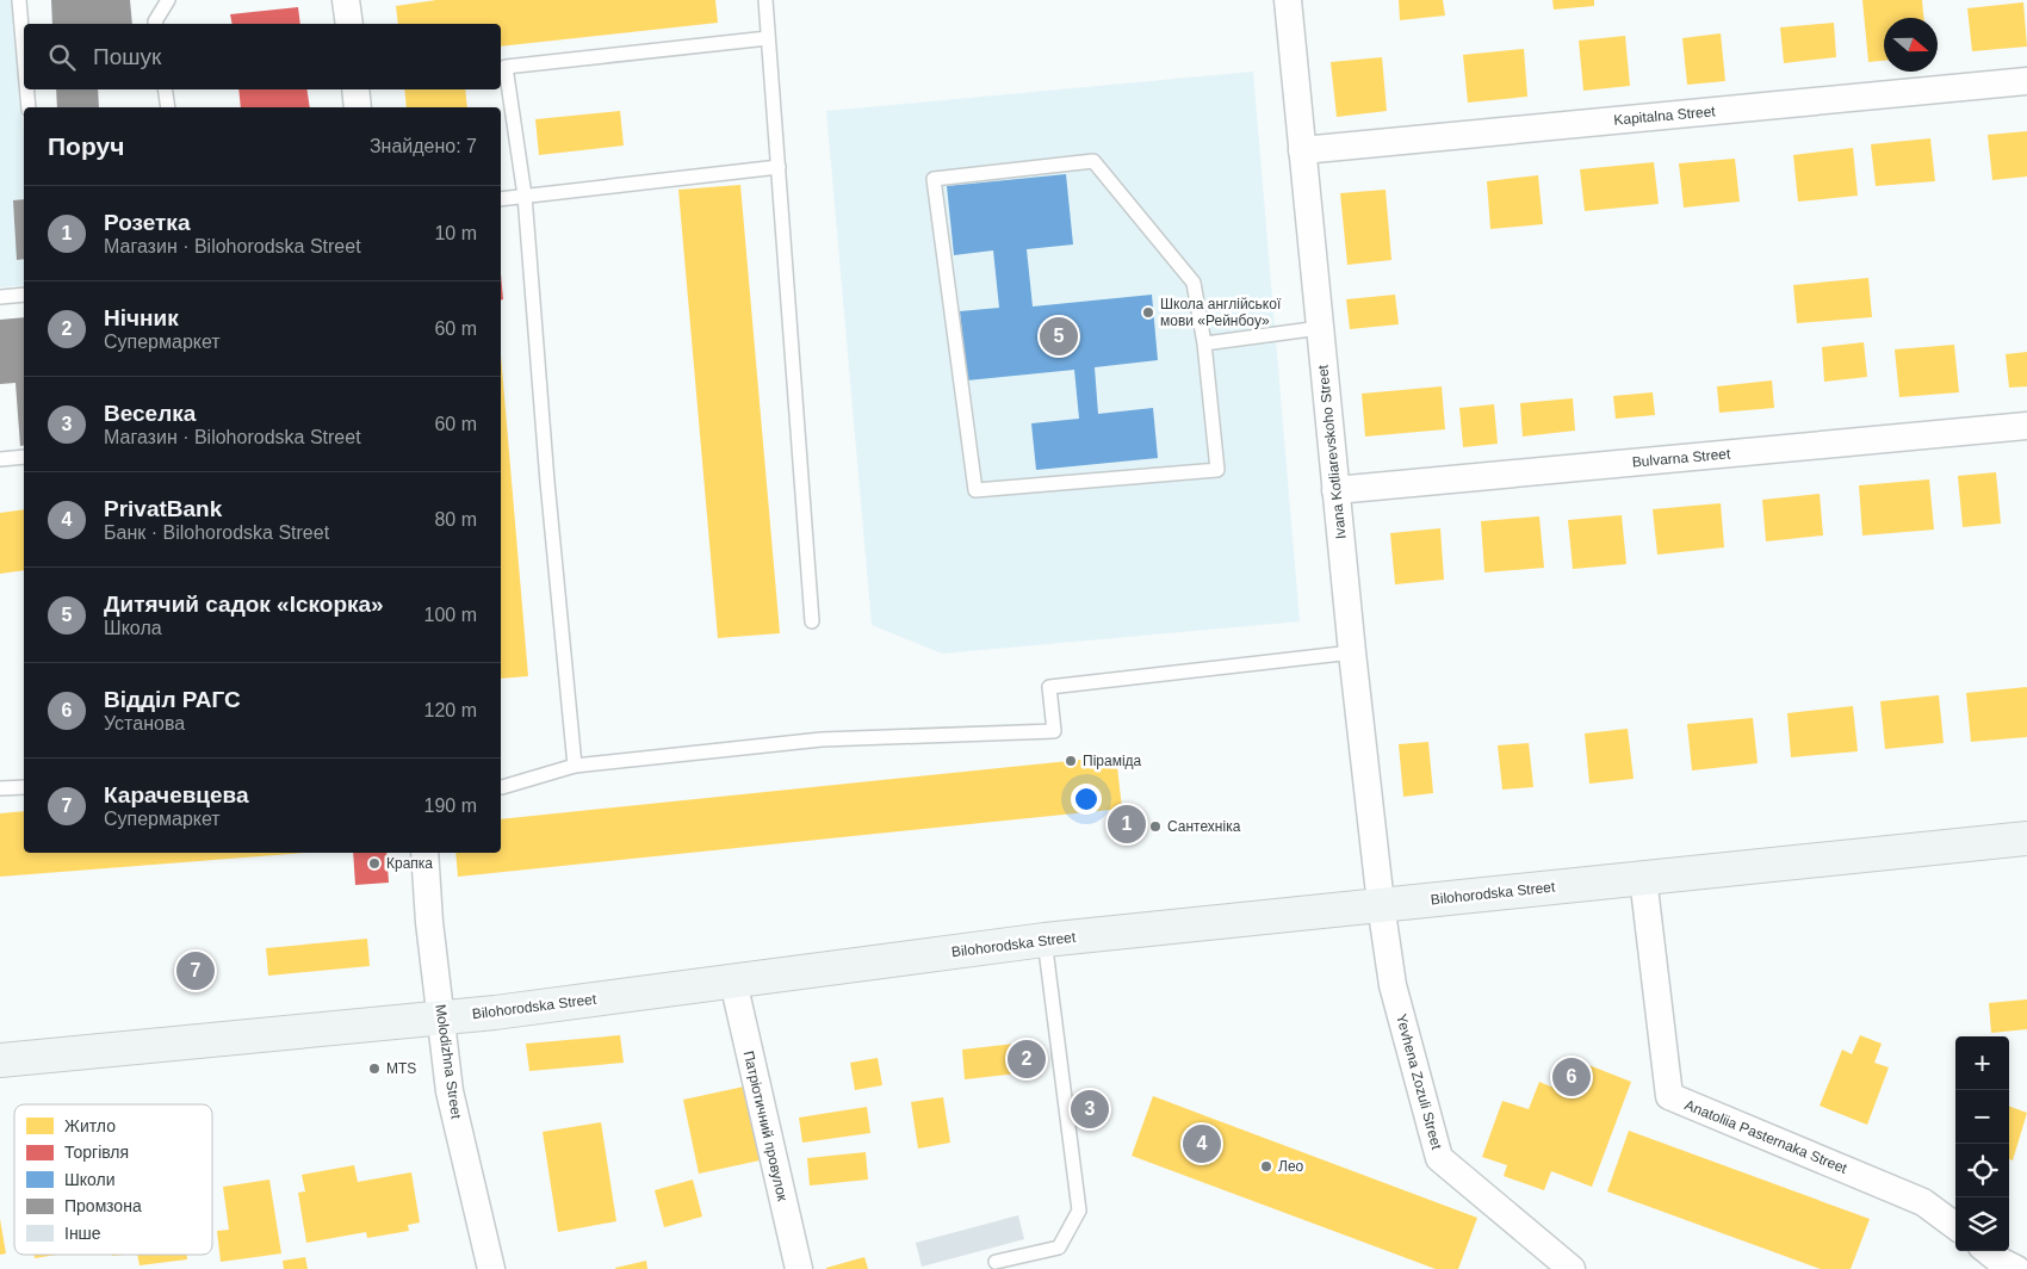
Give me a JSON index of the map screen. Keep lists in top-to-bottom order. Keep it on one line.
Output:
{"streets":{"street":["Kapitalna Street","Ivana Kotliarevskoho Street","Bulvarna Street","Bilohorodska Street","Molodizhna Street","Yevhena Zozuli Street","Патріотичний провулок","Anatoliia Pasternaka Street"]},"crossings":[["Kapitalna Street","Ivana Kotliarevskoho Street"],["Ivana Kotliarevskoho Street","Bulvarna Street"],["Ivana Kotliarevskoho Street","Bilohorodska Street"],["Ivana Kotliarevskoho Street","Yevhena Zozuli Street"],["Bilohorodska Street","Molodizhna Street"],["Bilohorodska Street","Yevhena Zozuli Street"],["Bilohorodska Street","Патріотичний провулок"],["Bilohorodska Street","Anatoliia Pasternaka Street"]],"places":["Школа англійської мови «Рейнбоу»","Піраміда","Сантехніка","Крапка","MTS","Лео"],"legend":["Житло","Торгівля","Школи","Промзона","Інше"],"north":"right","page":{"search":"Пошук","heading":["Поруч","Знайдено: 7"],"list":[{"mark":"1","name":"Розетка","note":"Магазин · Bilohorodska Street","value":"10 m"},{"mark":"2","name":"Нічник","note":"Супермаркет","value":"60 m"},{"mark":"3","name":"Веселка","note":"Магазин · Bilohorodska Street","value":"60 m"},{"mark":"4","name":"PrivatBank","note":"Банк · Bilohorodska Street","value":"80 m"},{"mark":"5","name":"Дитячий садок «Іскорка»","note":"Школа","value":"100 m"},{"mark":"6","name":"Відділ РАГС","note":"Установа","value":"120 m"},{"mark":"7","name":"Карачевцева","note":"Супермаркет","value":"190 m"}],"pins":["5","1","7","2","6","3","4"],"map_buttons":["+","−"]}}
